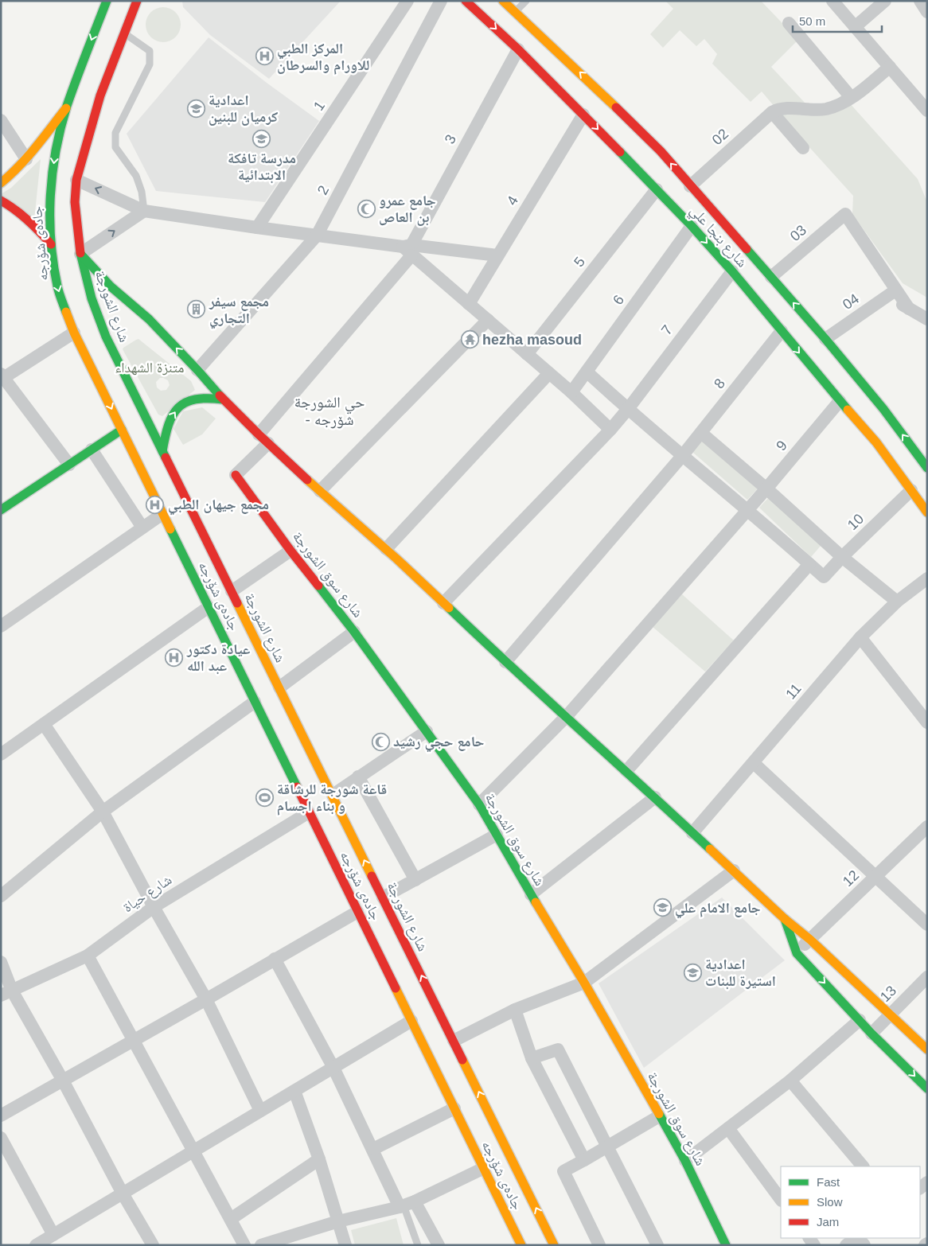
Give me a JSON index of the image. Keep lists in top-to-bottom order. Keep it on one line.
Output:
{"streets":{"main road":["شارع بنجا علي","جادەی شۆرجە","شارع الشورجة","شارع سوق الشورجة"],"street":["1","02","3","2","4","03","5","6","04","7","8","9","10","11","12","شارع حياة","13"]},"crossings":[["02","شارع بنجا علي"],["3","شارع بنجا علي"],["3","شارع سوق الشورجة"],["4","شارع بنجا علي"],["03","شارع بنجا علي"],["03","04"],["شارع بنجا علي","5"],["شارع بنجا علي","6"],["شارع بنجا علي","04"],["شارع بنجا علي","7"],["شارع بنجا علي","8"],["شارع بنجا علي","9"],["شارع بنجا علي","10"],["جادەی شۆرجە","شارع حياة"],["9","شارع سوق الشورجة"]],"one_way":["شارع الشورجة"],"districts":["حي الشورجة - شۆرجە"],"parks":["متنزة الشهداء"],"places":{"hospital":["المركز الطبي للاورام والسرطان","مجمع جيهان الطبي","عيادة دكتور عبد الله"],"school or university":["اعدادية كرميان للبنين","مدرسة تافكة الابتدائية","جامع الامام علي","اعدادية استيرة للبنات"],"mosque":["جامع عمرو بن العاص","حامع حجي رشيد"],"building":["مجمع سيفر التجاري"],"temple":["hezha masoud"],"sports":["قاعة شورجة للرشاقة و بناء اجسام"]},"legend":["Fast","Slow","Jam"],"scale_bar":"50 m"}
